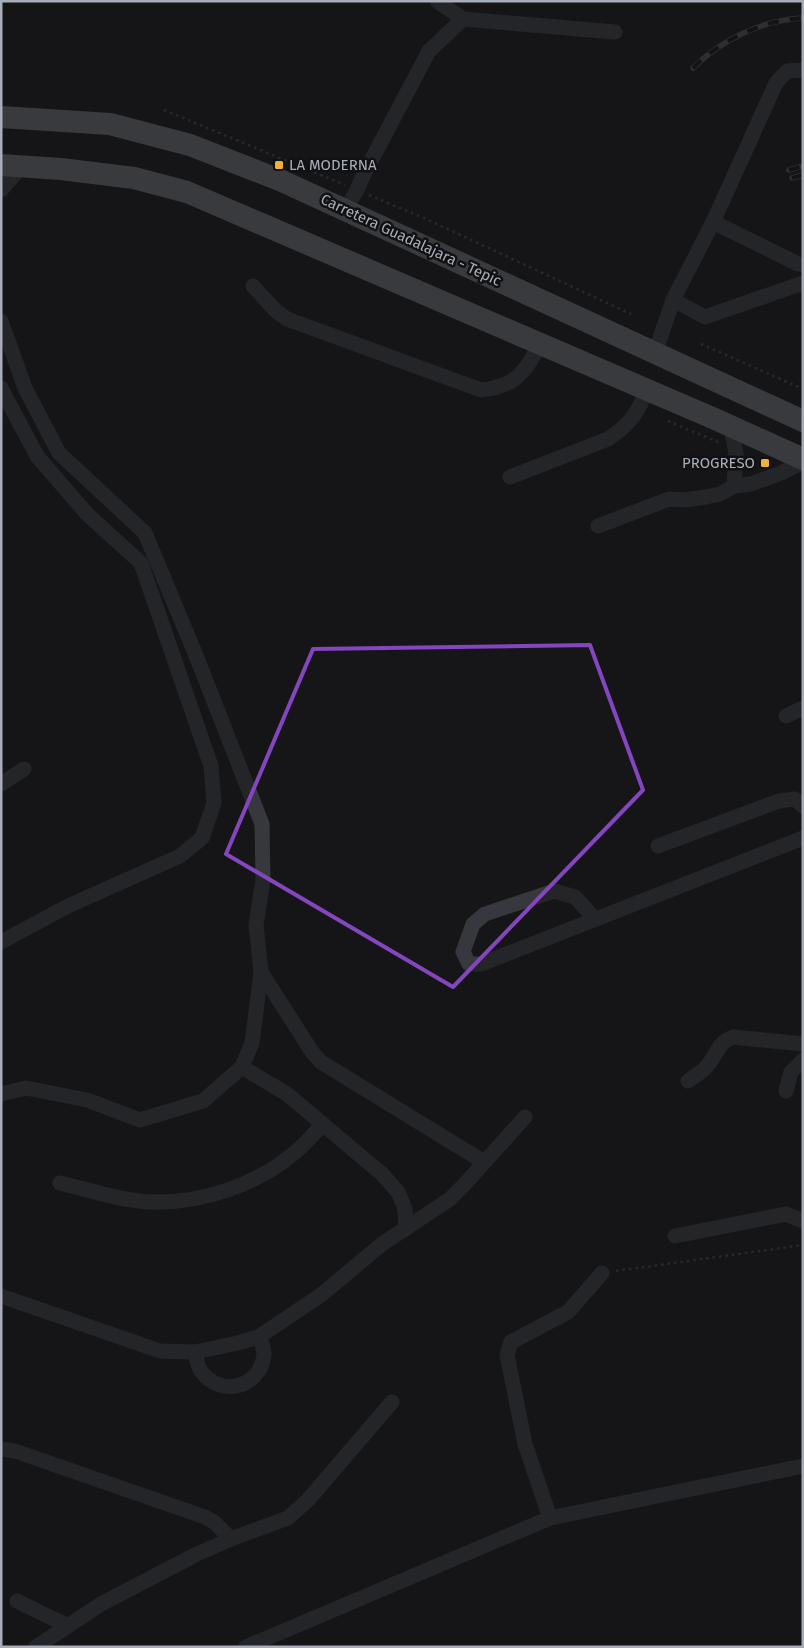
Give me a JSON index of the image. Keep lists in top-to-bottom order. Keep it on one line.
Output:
{"streets":{"highway":["Carretera Guadalajara - Tepic"]},"places":{"transit":["LA MODERNA","PROGRESO"]}}
